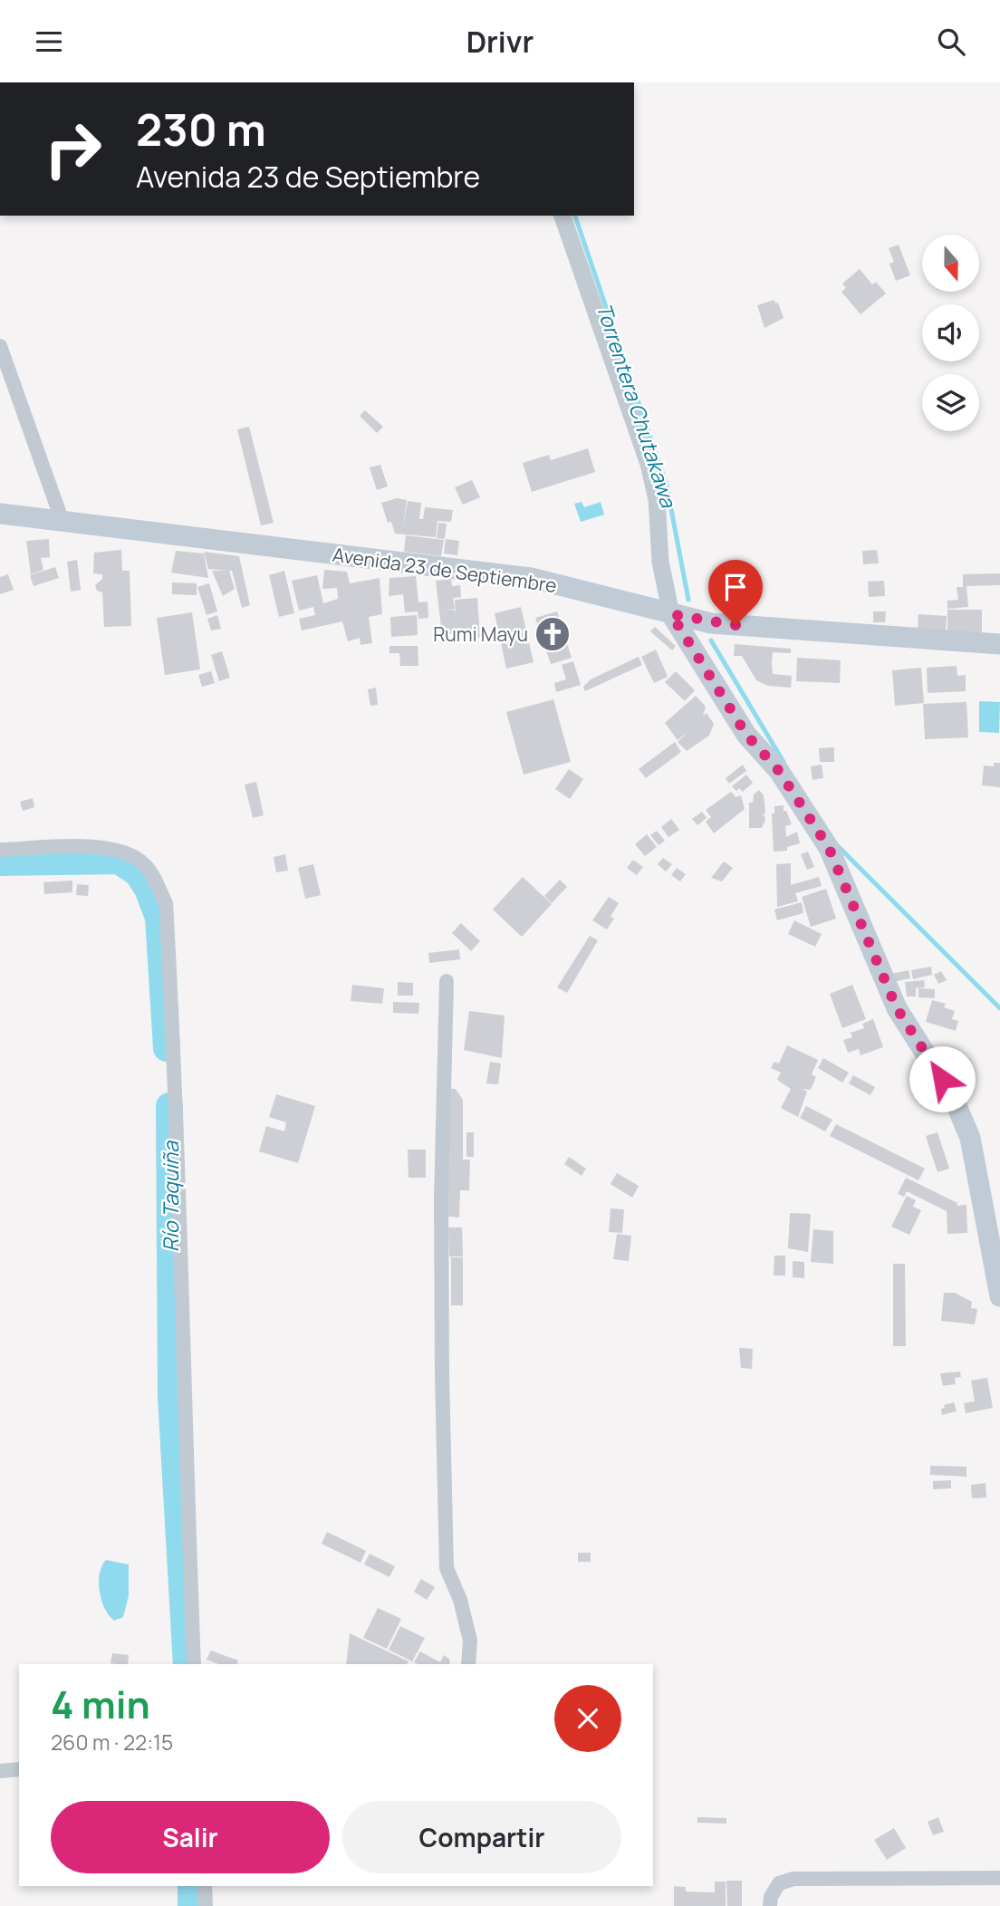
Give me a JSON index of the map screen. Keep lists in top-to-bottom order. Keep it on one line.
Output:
{"streets":{"main road":["Avenida 23 de Septiembre"]},"water":["Torrentera Chutakawa","Río Taquiña"],"places":{"church":["Rumi Mayu"]},"north":"bottom","page":{"header":"Drivr","turn":["230 m","Avenida 23 de Septiembre"],"heading":["4 min","260 m · 22:15"],"buttons":["Salir","Compartir"]}}
